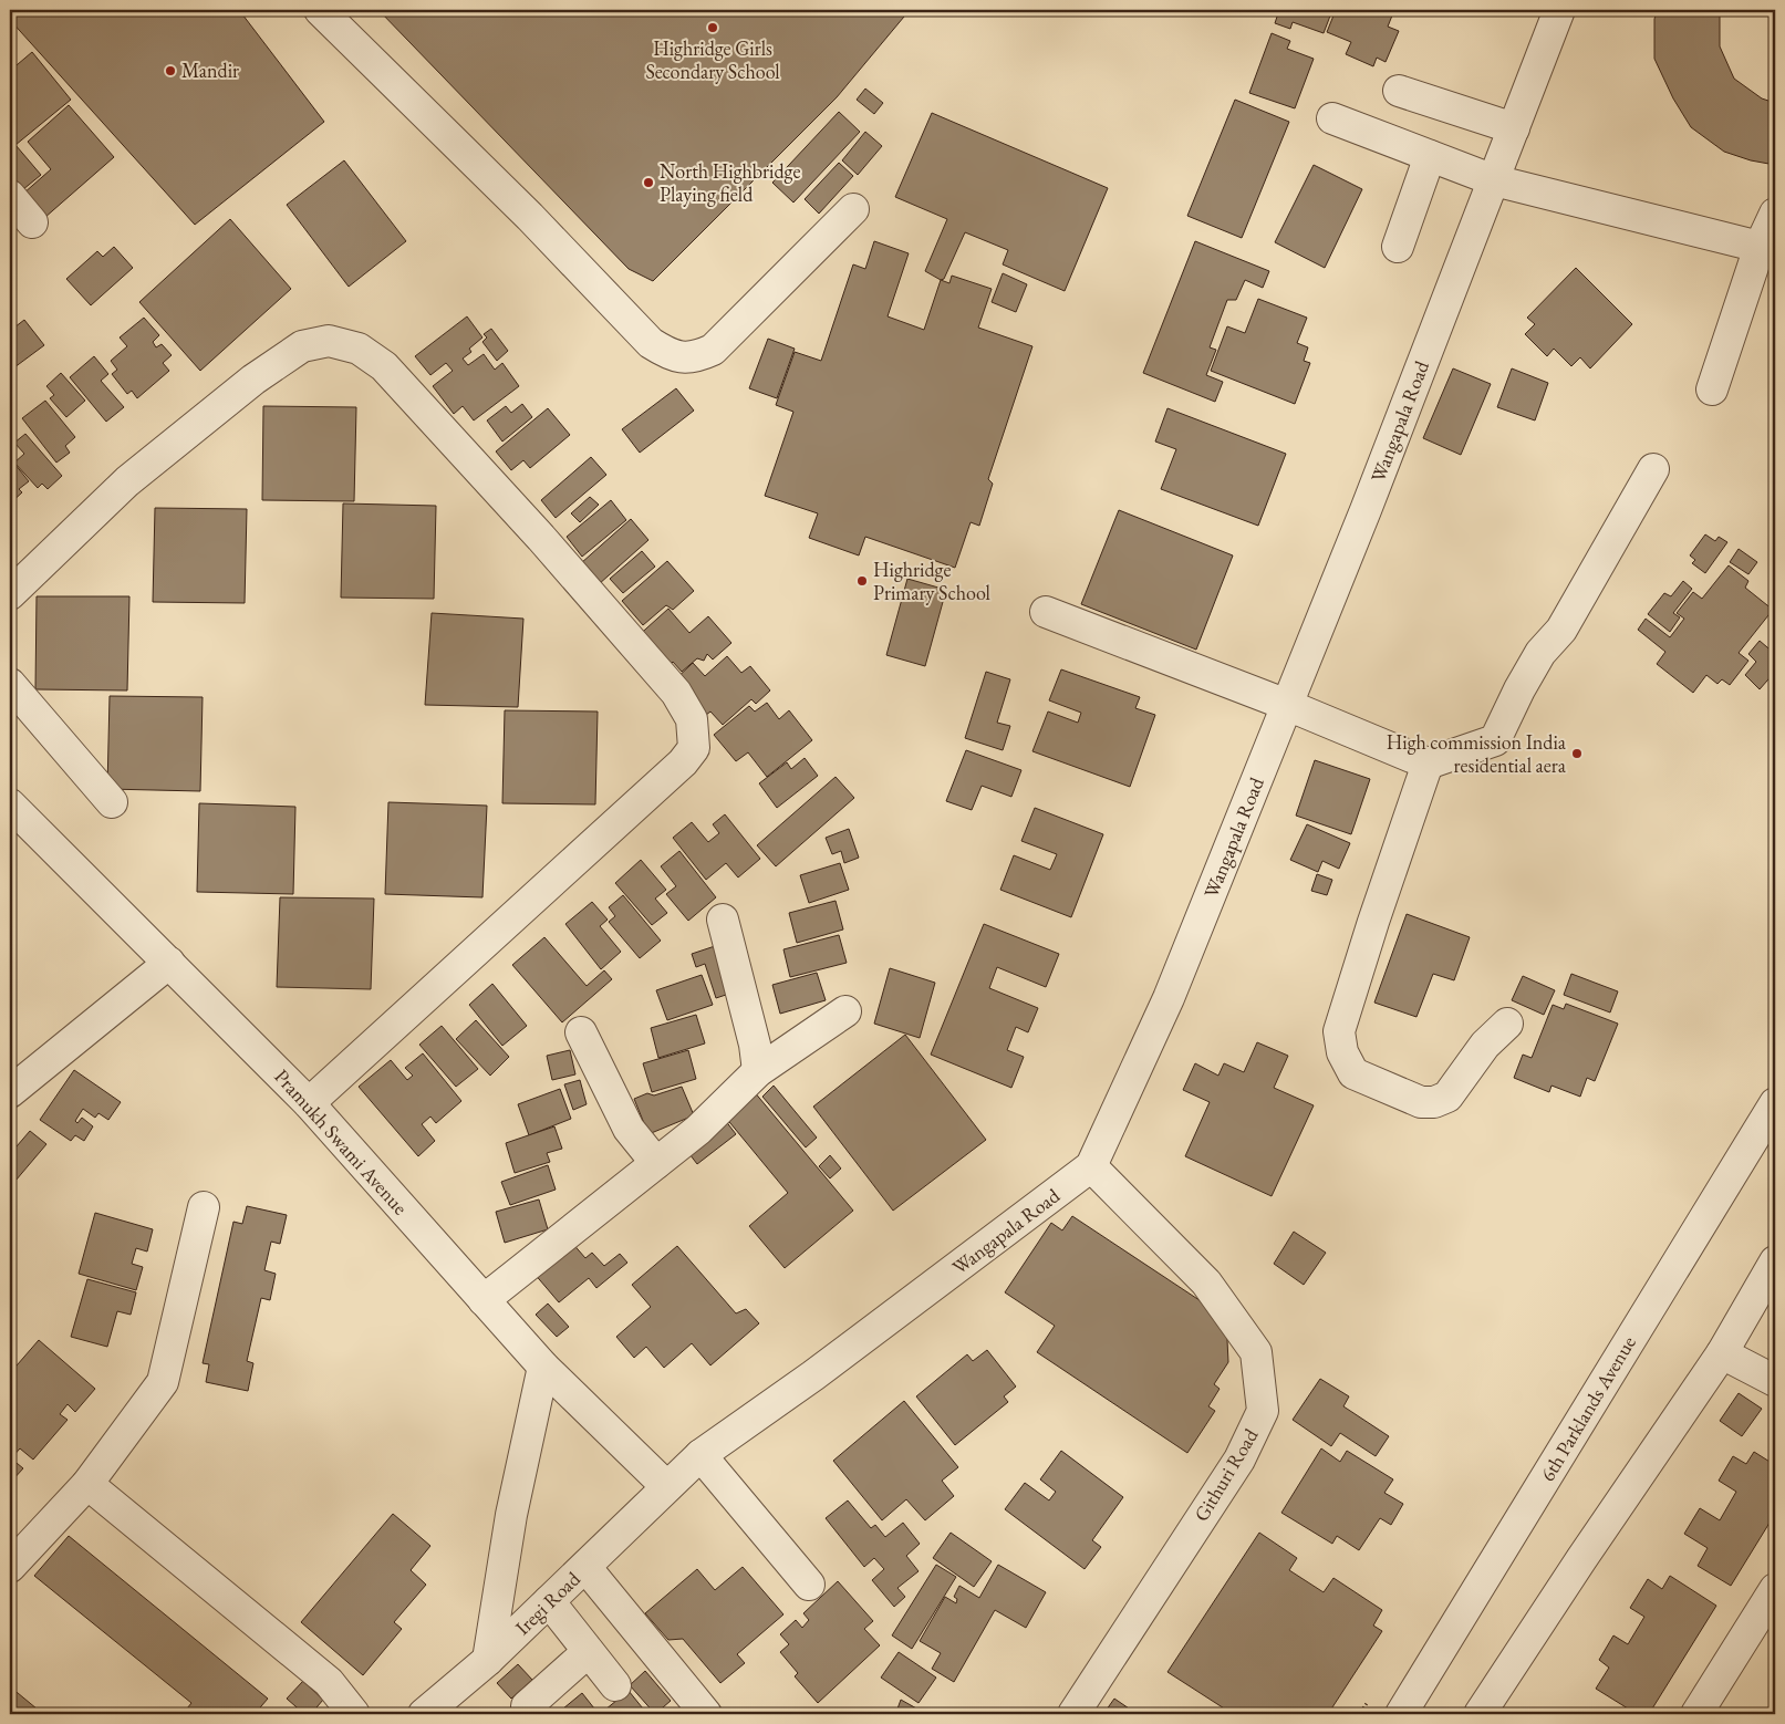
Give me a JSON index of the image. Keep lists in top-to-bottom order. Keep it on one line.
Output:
{"streets":{"street":["Wangapala Road","Pramukh Swami Avenue","6th Parklands Avenue","Githuri Road","Iregi Road"]},"crossings":[["Wangapala Road","Pramukh Swami Avenue"],["Wangapala Road","Githuri Road"],["Wangapala Road","Iregi Road"],["Pramukh Swami Avenue","Iregi Road"]],"places":["Highridge Girls Secondary School","Mandir","North Highbridge Playing field","Highridge Primary School","High commission India residential aera"]}
